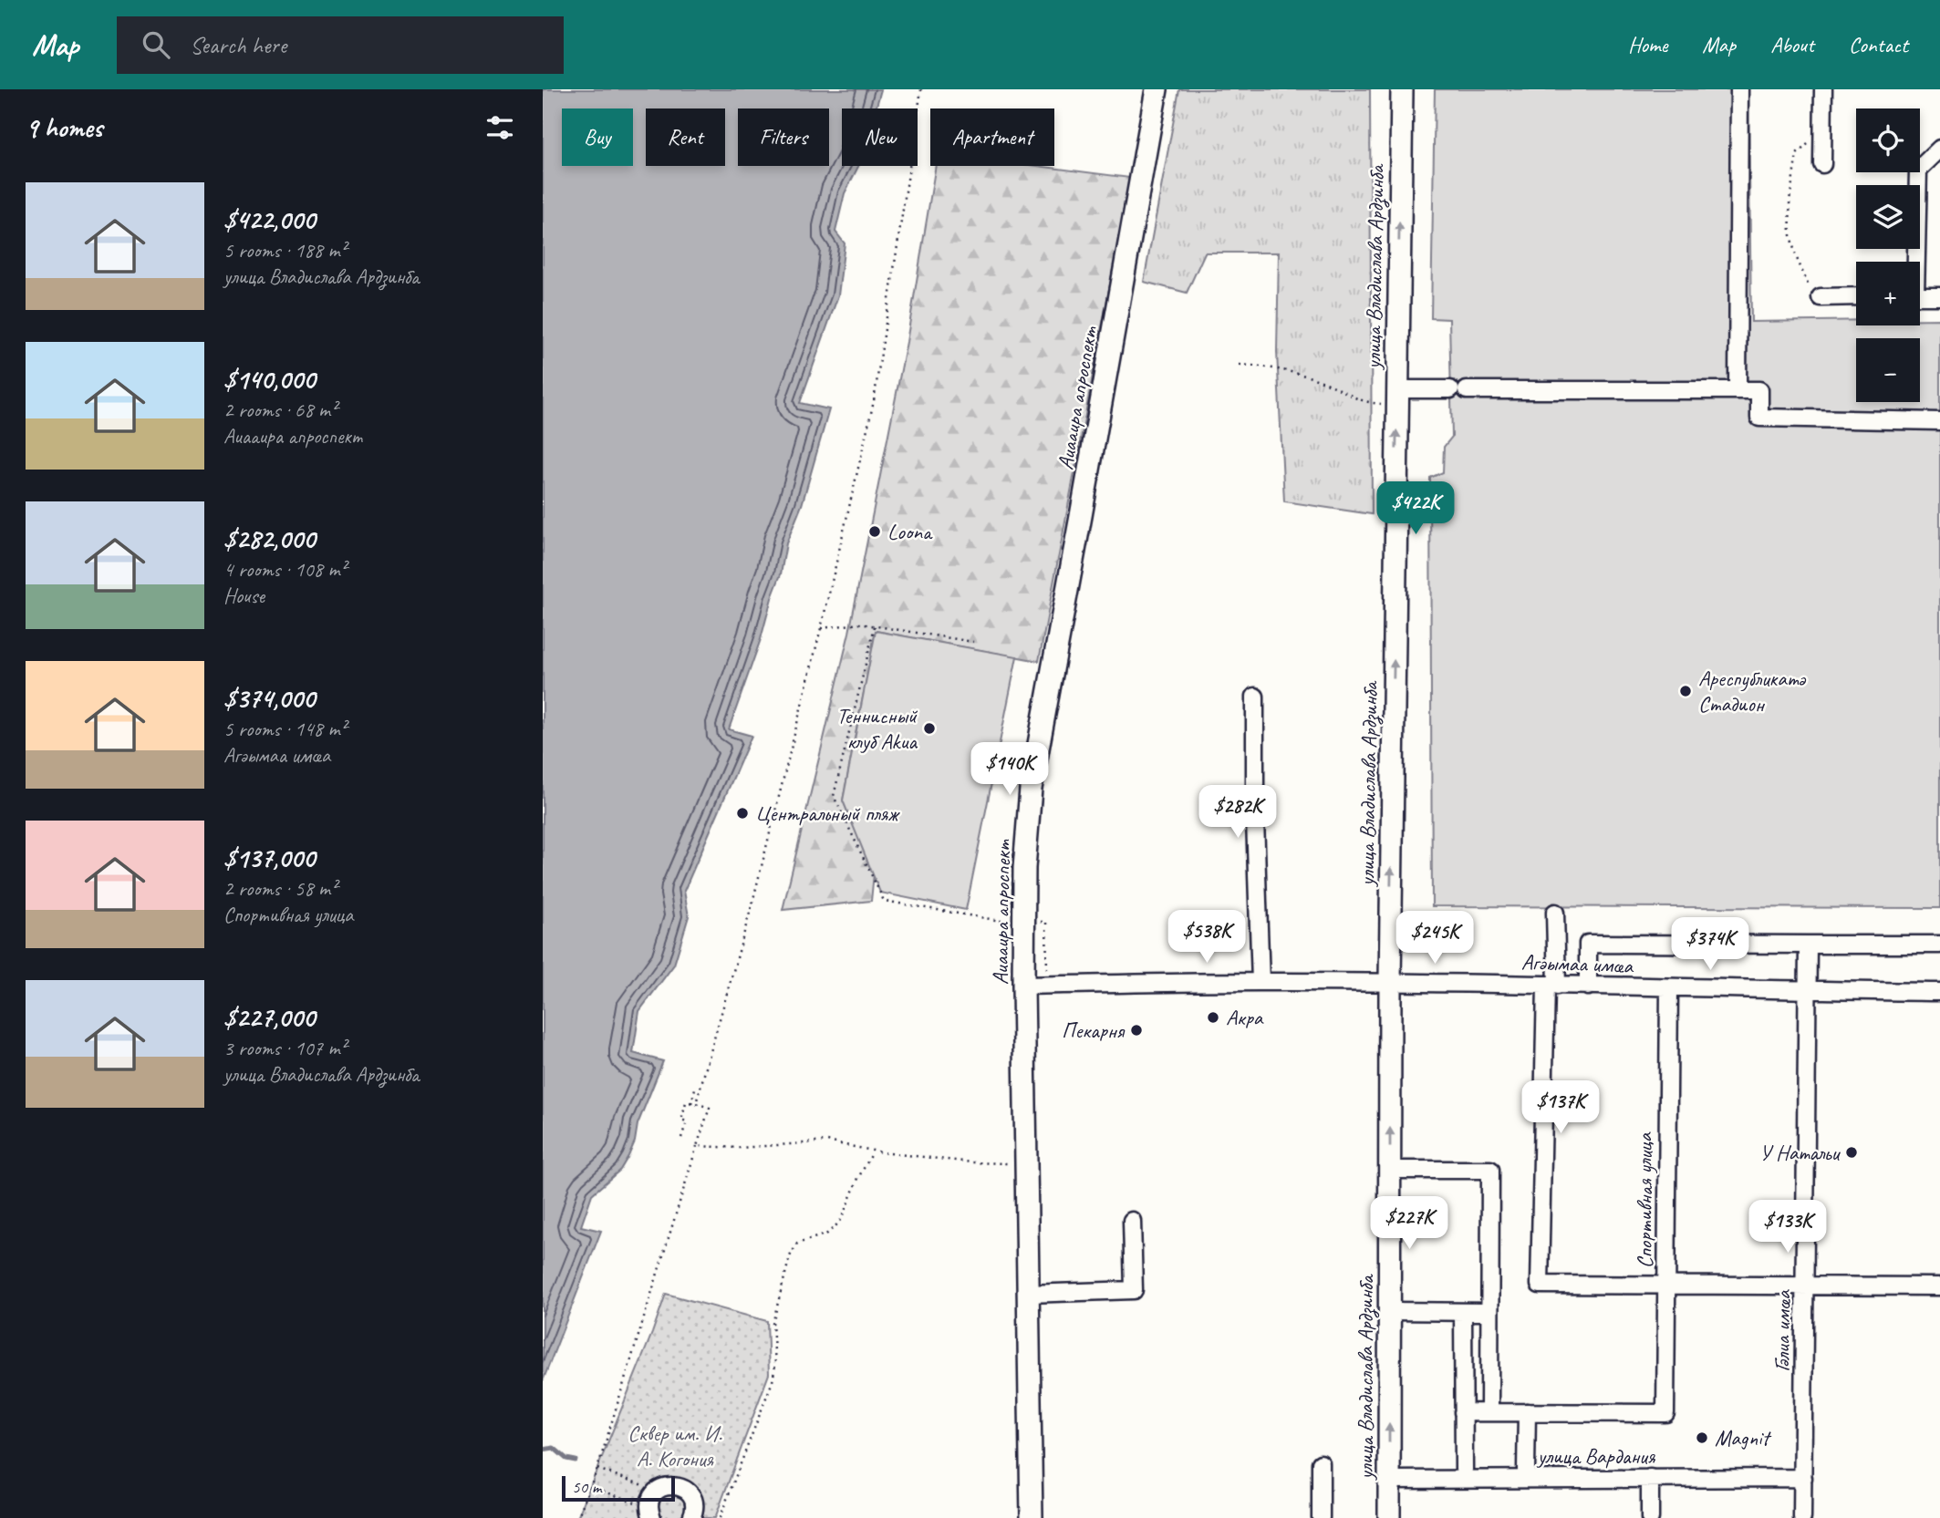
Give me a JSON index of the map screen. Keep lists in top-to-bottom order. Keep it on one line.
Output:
{"streets":{"main road":["улица Владислава Ардзинба","Аиааира апроспект"],"street":["Агәымаа имҩа","Спортивная улица","Гәлиа имҩа","улица Вардания"]},"crossings":[["улица Владислава Ардзинба","Агәымаа имҩа"],["улица Владислава Ардзинба","улица Вардания"],["Аиааира апроспект","Агәымаа имҩа"],["Агәымаа имҩа","Спортивная улица"],["Агәымаа имҩа","Гәлиа имҩа"],["Гәлиа имҩа","улица Вардания"]],"one_way":["улица Владислава Ардзинба"],"parks":["Сквер им. И. А. Когония"],"places":["Loona","Ареспубликатә Стадион","Теннисный клуб Akua","Центральный пляж","Акра","Пекарня","У Натальи","Magnit"],"scale_bar":"50 m","page":{"header":"Map","search":"Search here","nav":["Home","Map","About","Contact"],"heading":"9 homes","map_buttons":["+","−"],"chip":["Buy","Rent","Filters","New","Apartment"],"list":[{"name":"$422,000","note":"5 rooms · 188 m² · улица Владислава Ардзинба"},{"name":"$140,000","note":"2 rooms · 68 m² · Аиааира апроспект"},{"name":"$282,000","note":"4 rooms · 108 m² · House"},{"name":"$374,000","note":"5 rooms · 148 m² · Агәымаа имҩа"},{"name":"$137,000","note":"2 rooms · 58 m² · Спортивная улица"},{"name":"$227,000","note":"3 rooms · 107 m² · улица Владислава Ардзинба"}],"price":["$422K","$140K","$282K","$538K","$245K","$374K","$137K","$227K","$133K"],"scale":"50 m"}}
